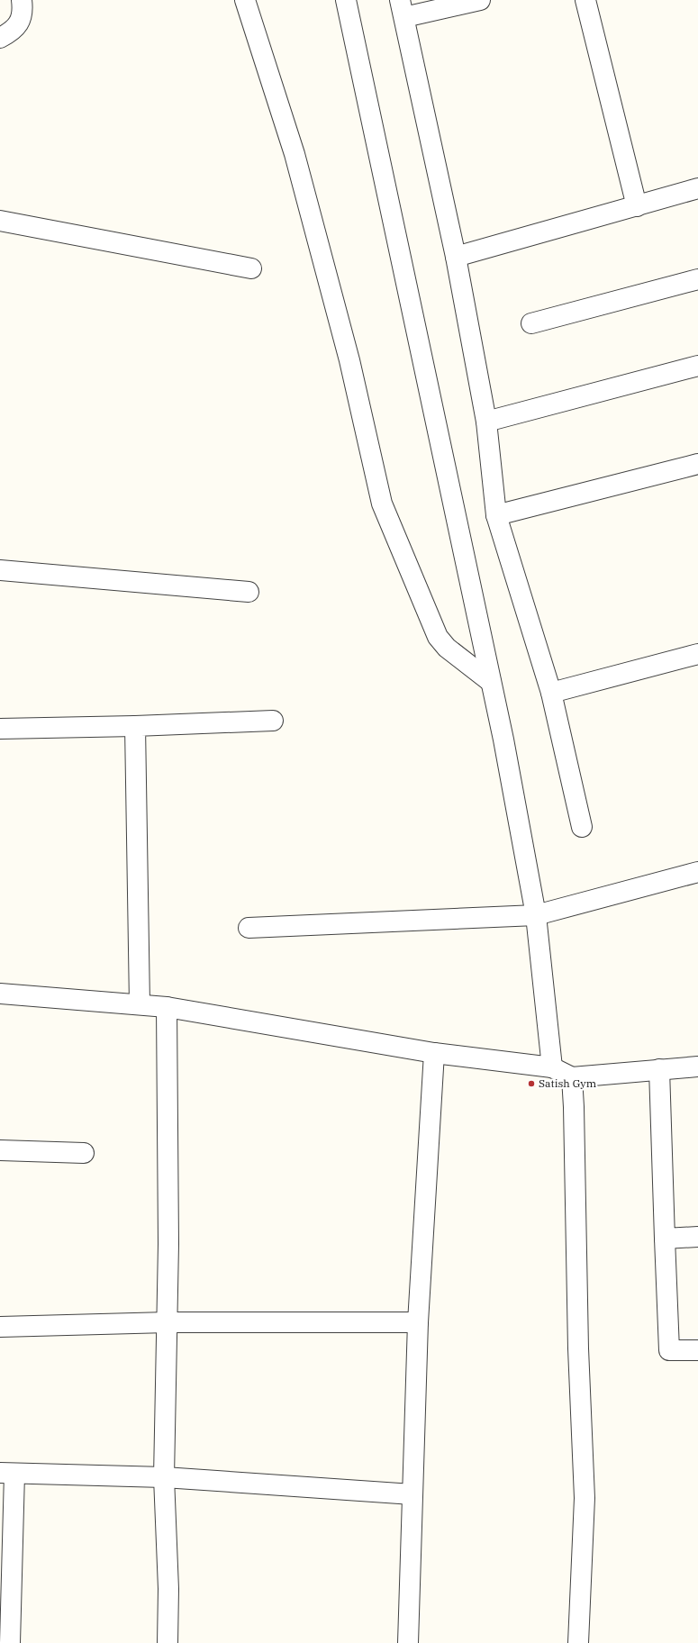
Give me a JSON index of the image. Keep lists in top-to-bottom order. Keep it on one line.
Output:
{"places":["Satish Gym"]}
